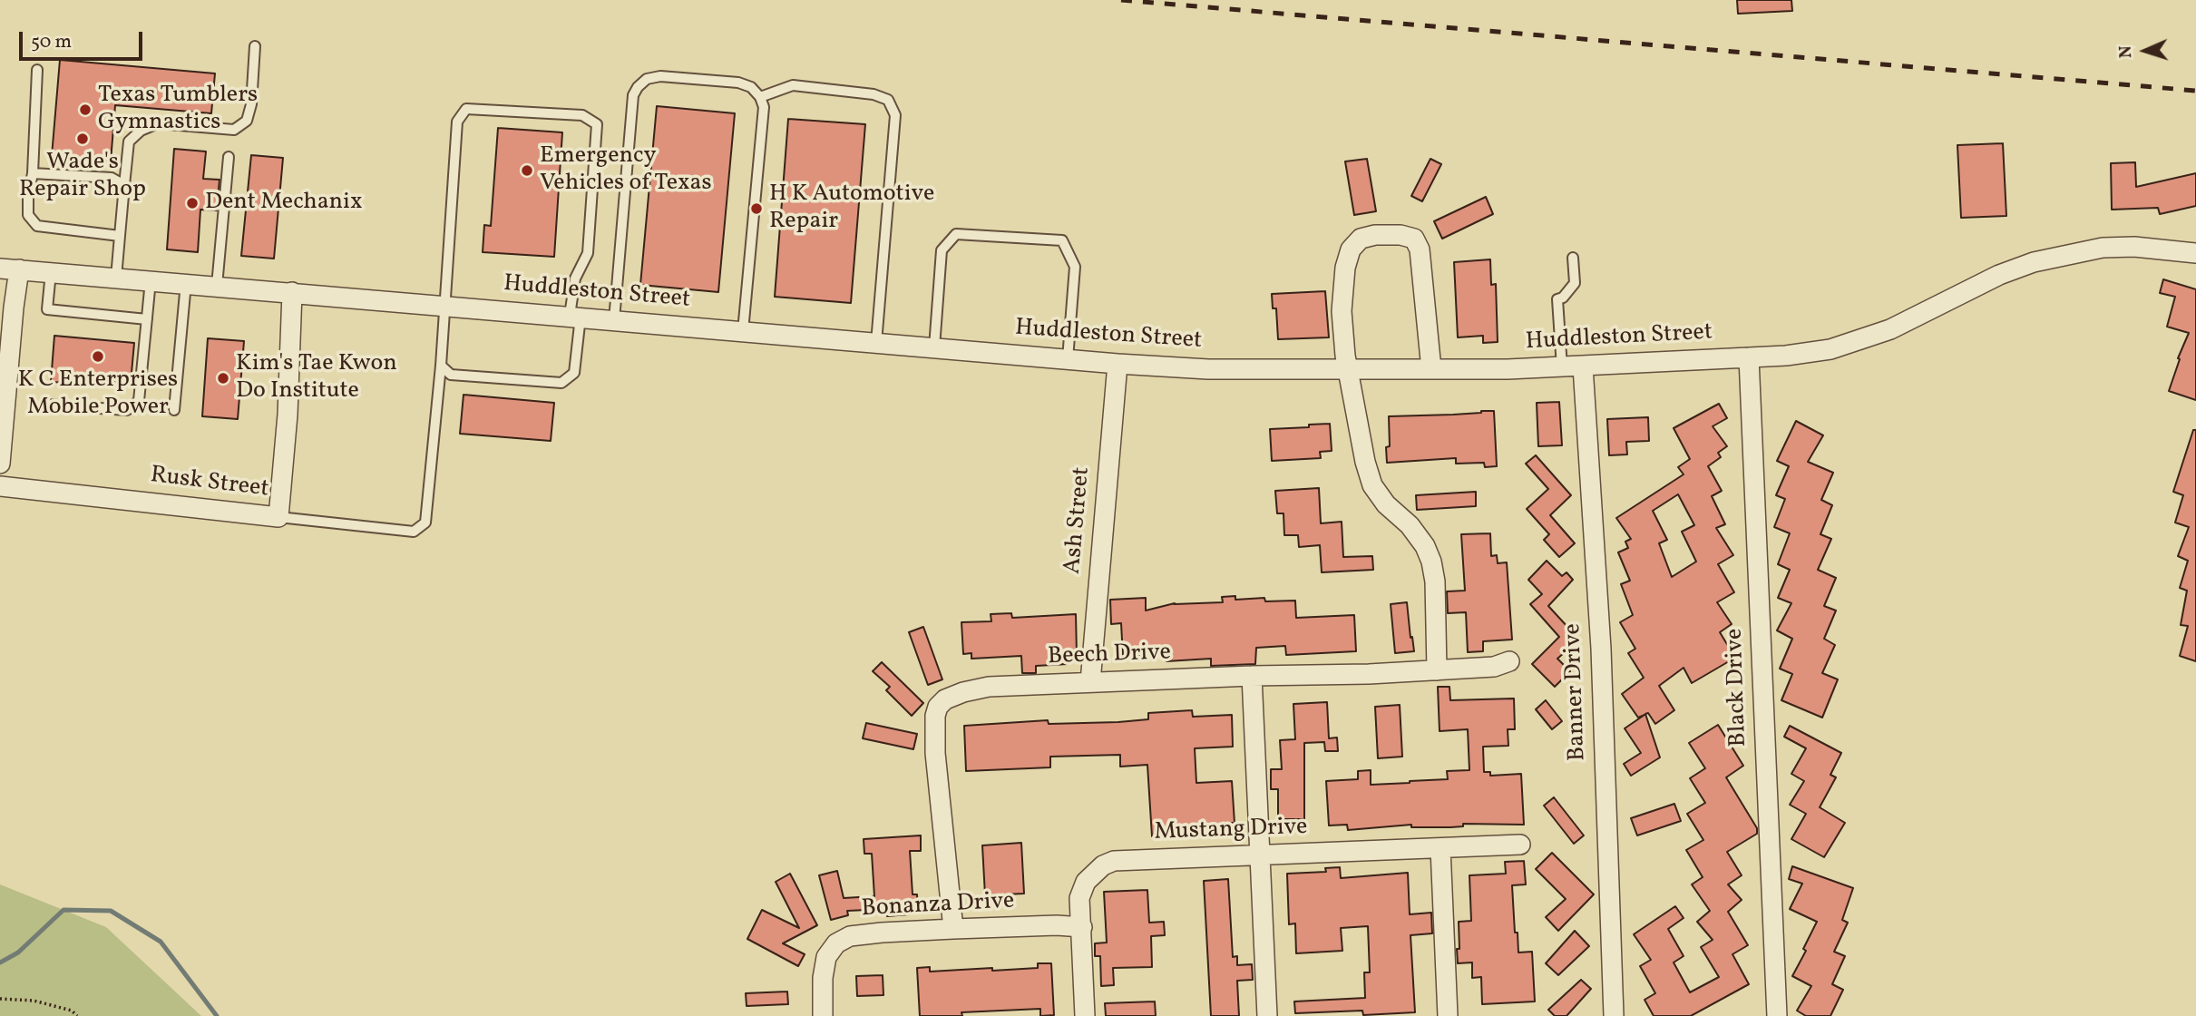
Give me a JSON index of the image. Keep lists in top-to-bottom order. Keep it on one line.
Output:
{"streets":{"street":["Huddleston Street","Rusk Street","Ash Street","Beech Drive","Black Drive","Banner Drive","Mustang Drive","Bonanza Drive"]},"crossings":[["Huddleston Street","Ash Street"],["Huddleston Street","Black Drive"],["Huddleston Street","Banner Drive"],["Ash Street","Beech Drive"],["Beech Drive","Bonanza Drive"],["Mustang Drive","Bonanza Drive"]],"places":["Texas Tumblers Gymnastics","Wade's Repair Shop","Emergency Vehicles of Texas","Dent Mechanix","H K Automotive Repair","K C Enterprises Mobile Power","Kim's Tae Kwon Do Institute"],"scale_bar":"50 m","north":"left"}
